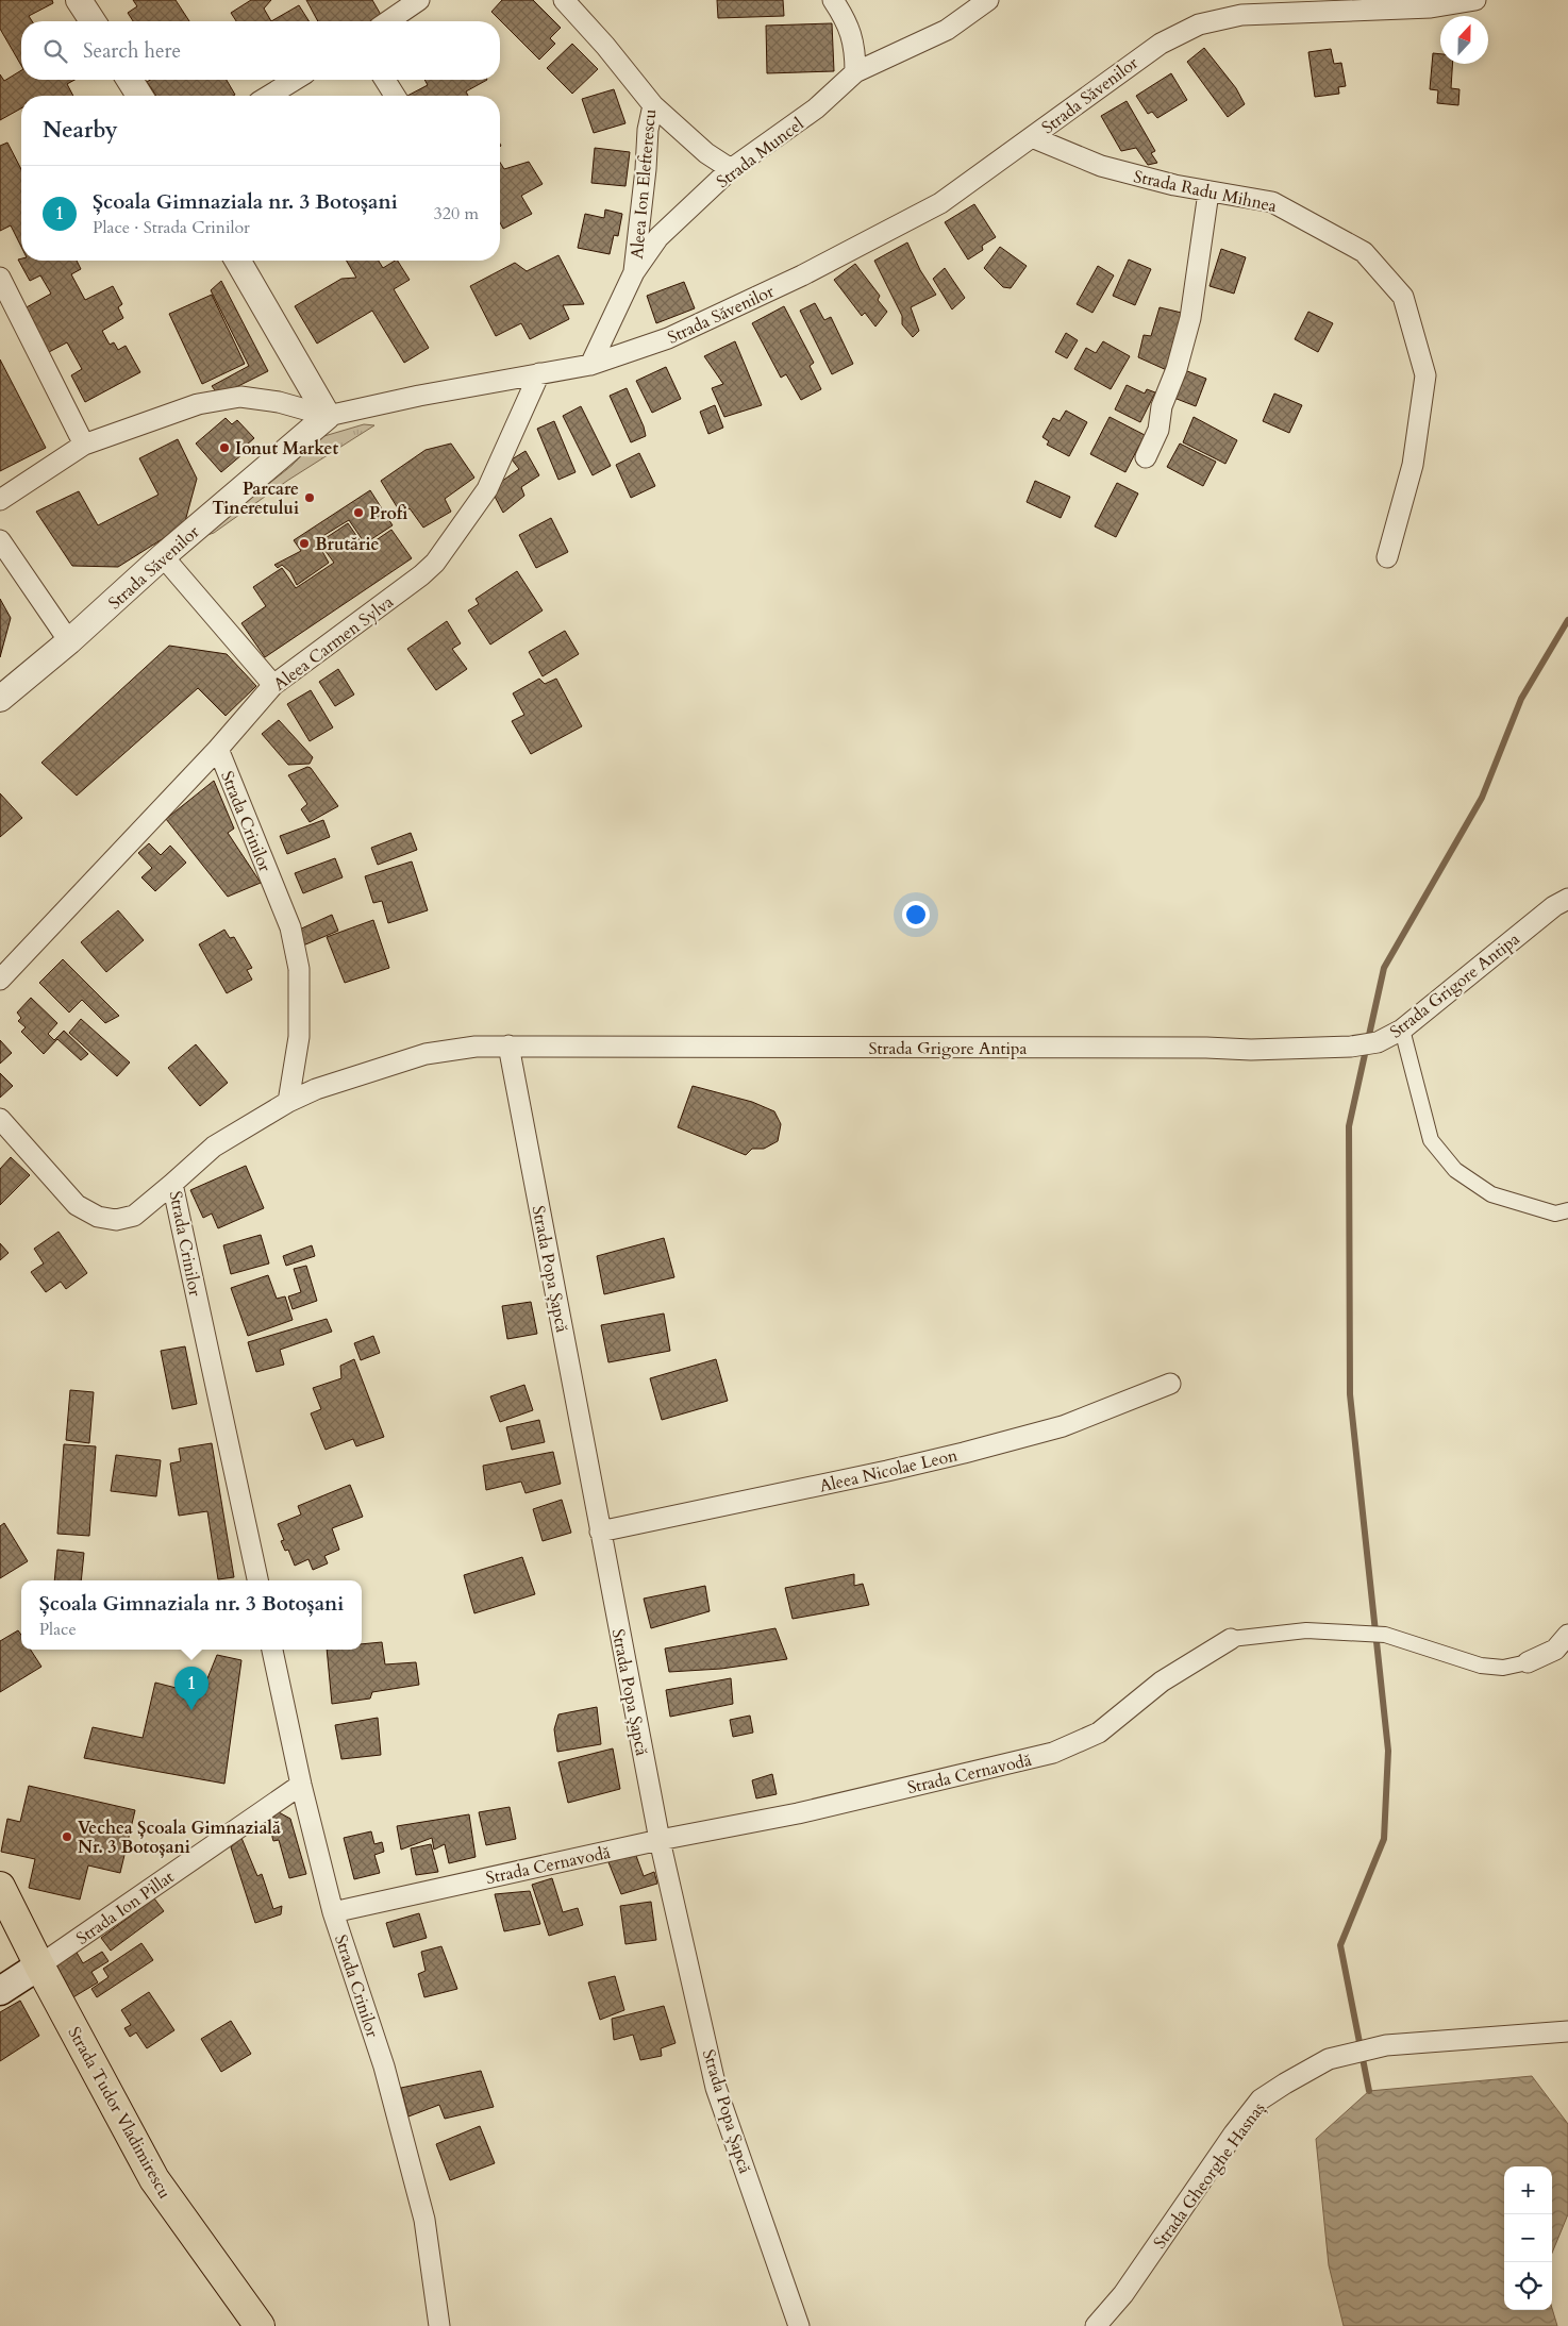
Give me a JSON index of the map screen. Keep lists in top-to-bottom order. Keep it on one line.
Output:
{"streets":{"main road":["Strada Ion Pillat","Strada Tudor Vladimirescu"],"street":["Strada Săvenilor","Strada Muncel","Aleea Ion Elefterescu","Strada Radu Mihnea","Aleea Carmen Sylva","Strada Crinilor","Strada Grigore Antipa","Strada Popa Șapcă","Aleea Nicolae Leon","Strada Cernavodă","Strada Gheorghe Hasnaș"]},"crossings":[["Strada Săvenilor","Strada Muncel"],["Strada Săvenilor","Strada Radu Mihnea"],["Strada Săvenilor","Aleea Carmen Sylva"],["Strada Muncel","Aleea Ion Elefterescu"],["Aleea Carmen Sylva","Strada Crinilor"],["Strada Crinilor","Strada Grigore Antipa"],["Strada Crinilor","Strada Cernavodă"],["Strada Crinilor","Strada Ion Pillat"],["Strada Grigore Antipa","Strada Popa Șapcă"],["Strada Popa Șapcă","Aleea Nicolae Leon"],["Strada Popa Șapcă","Strada Cernavodă"],["Strada Ion Pillat","Strada Tudor Vladimirescu"]],"places":["Ionut Market","Parcare Tineretului","Profi","Brutărie","Vechea Școala Gimnazială Nr. 3 Botoșani"],"north":"top","page":{"search":"Search here","heading":"Nearby","list":[{"mark":"1","name":"Școala Gimnaziala nr. 3 Botoșani","note":"Place · Strada Crinilor","value":"320 m"}],"popup":["Școala Gimnaziala nr. 3 Botoșani","Place"],"pins":"1","map_buttons":["+","−"]}}
